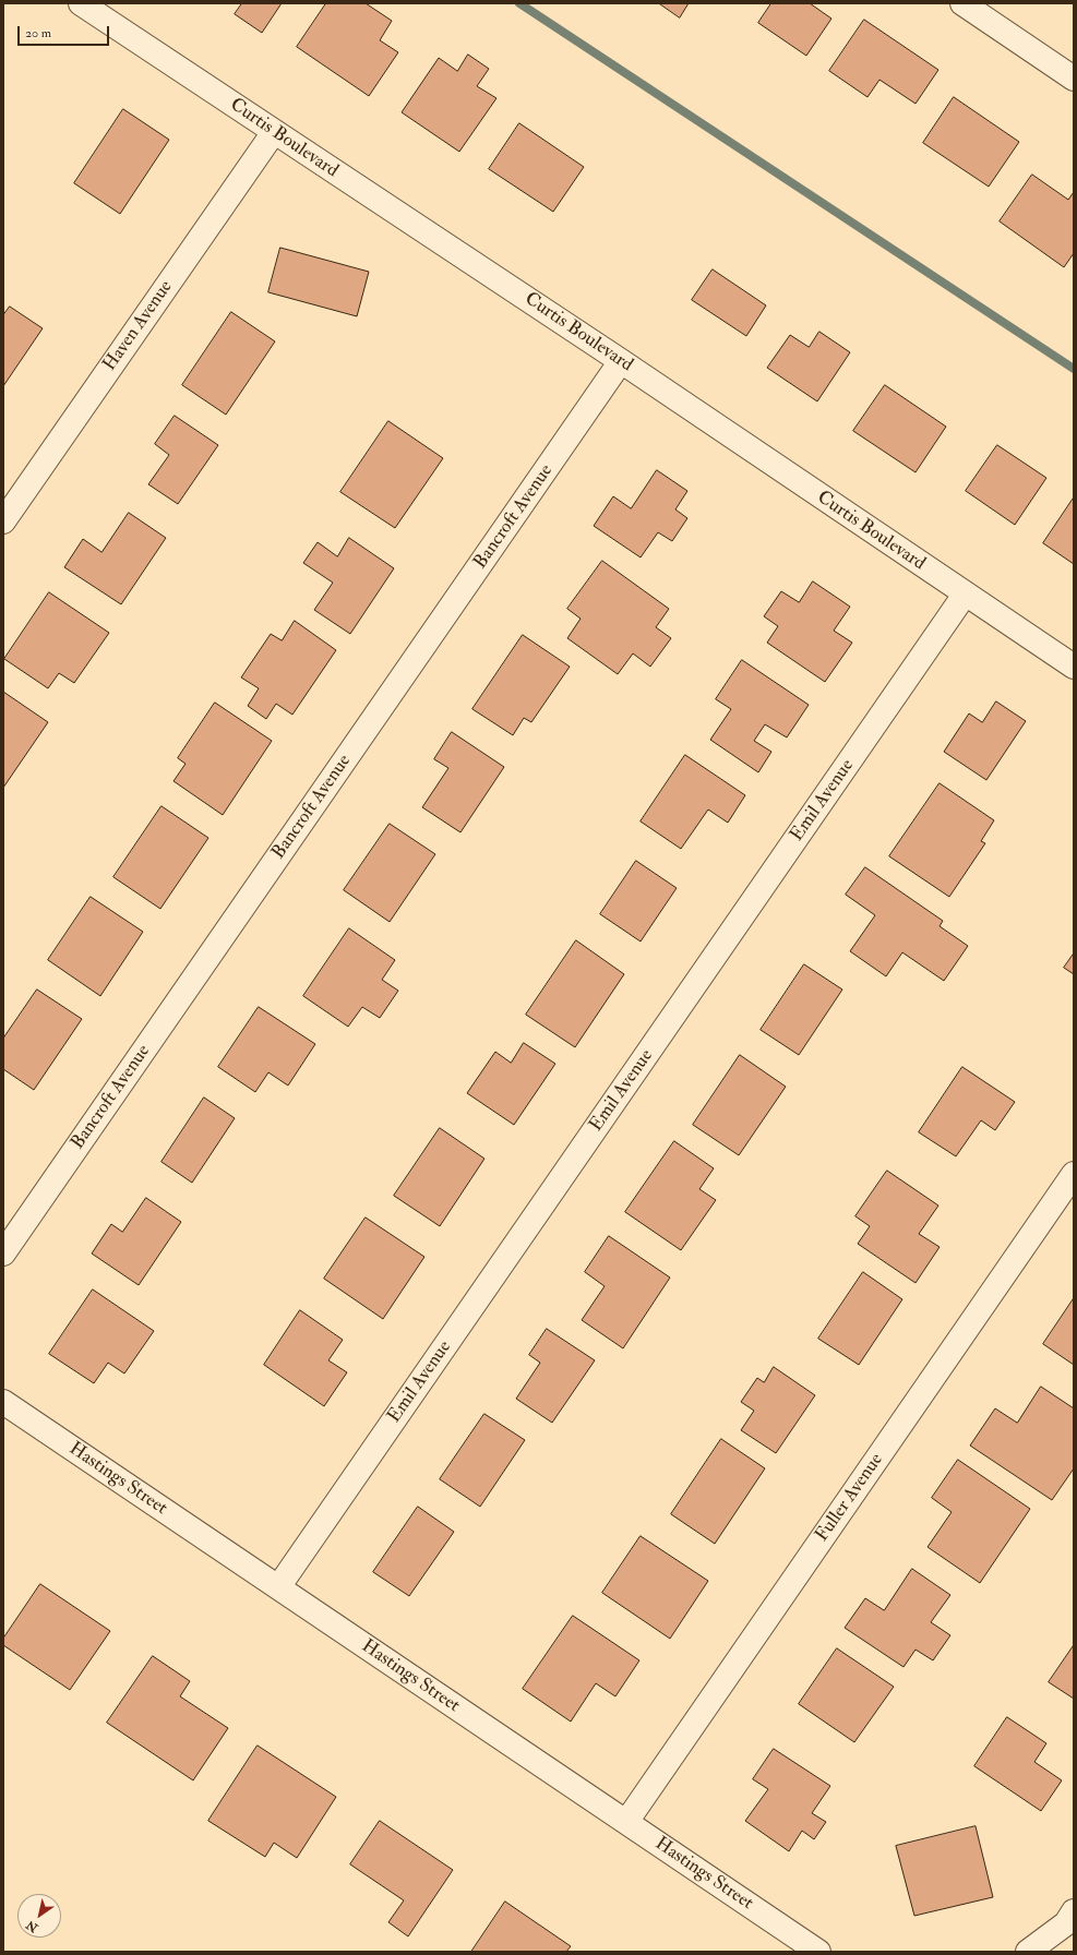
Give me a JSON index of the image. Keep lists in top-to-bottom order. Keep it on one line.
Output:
{"streets":{"street":["Curtis Boulevard","Haven Avenue","Bancroft Avenue","Emil Avenue","Hastings Street","Fuller Avenue"]},"crossings":[["Curtis Boulevard","Haven Avenue"],["Curtis Boulevard","Bancroft Avenue"],["Curtis Boulevard","Emil Avenue"],["Emil Avenue","Hastings Street"],["Hastings Street","Fuller Avenue"]],"scale_bar":"20 m","north":"bottom left"}
